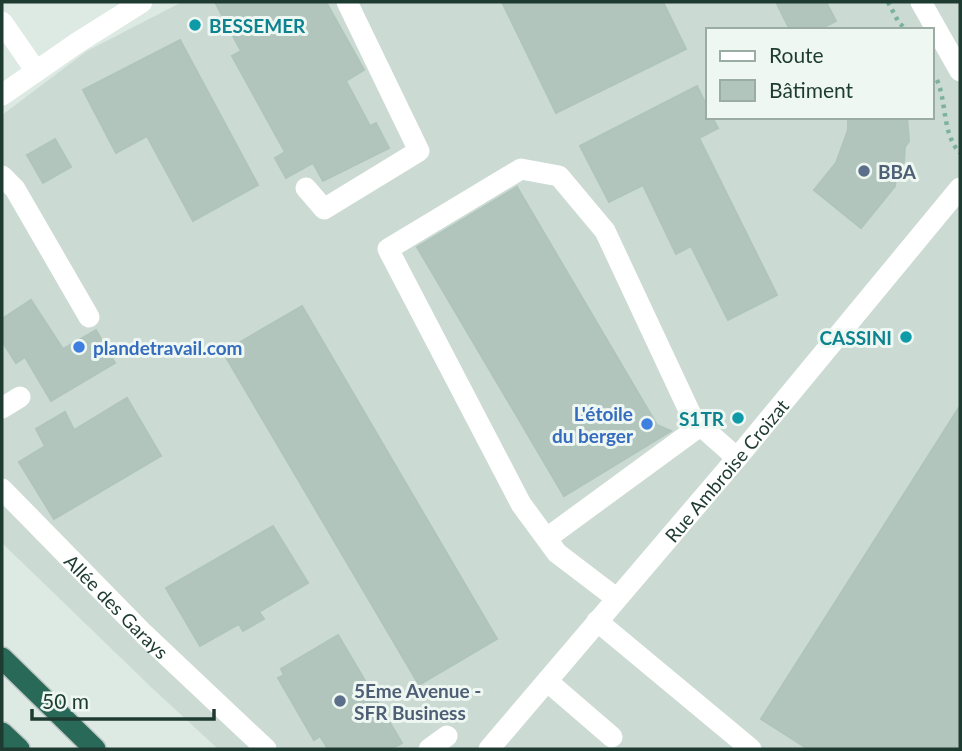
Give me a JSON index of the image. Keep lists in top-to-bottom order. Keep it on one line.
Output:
{"streets":{"street":["Rue Ambroise Croizat","Allée des Garays"]},"places":["BESSEMER","BBA","CASSINI","plandetravail.com","S1TR","L'étoile du berger","5Eme Avenue - SFR Business"],"legend":["Route","Bâtiment"],"scale_bar":"50 m"}
